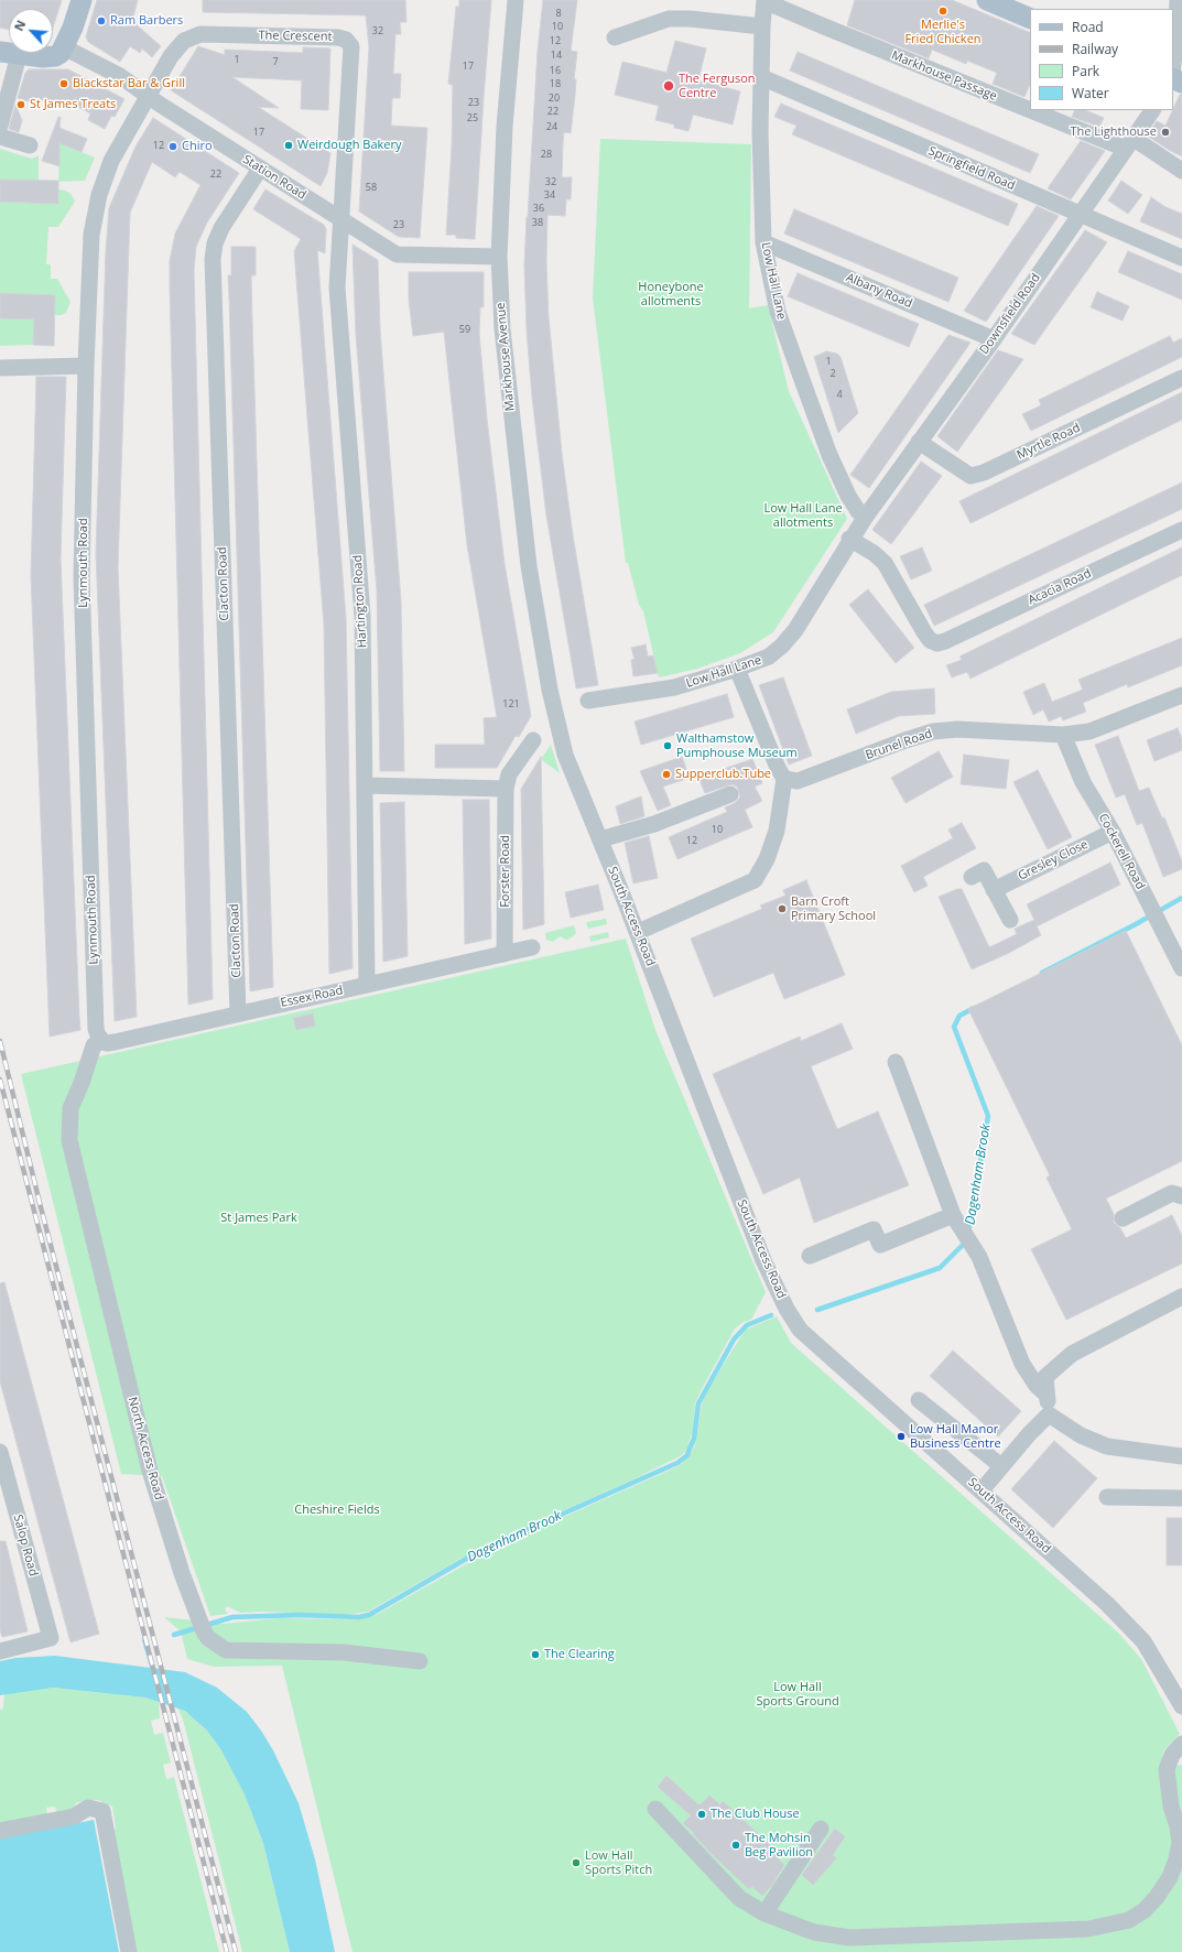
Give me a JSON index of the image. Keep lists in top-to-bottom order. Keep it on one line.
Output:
{"streets":{"street":["The Crescent","Markhouse Passage","Springfield Road","Station Road","Low Hall Lane","Albany Road","Downsfield Road","Markhouse Avenue","Myrtle Road","Lynmouth Road","Clacton Road","Acacia Road","Hartington Road","Brunel Road","Cockerell Road","Gresley Close","Forster Road","South Access Road","Essex Road","North Access Road","Salop Road"]},"crossings":[["The Crescent","Station Road"],["The Crescent","Lynmouth Road"],["The Crescent","Hartington Road"],["Markhouse Passage","Low Hall Lane"],["Markhouse Passage","Downsfield Road"],["Springfield Road","Low Hall Lane"],["Springfield Road","Downsfield Road"],["Station Road","Markhouse Avenue"],["Station Road","Lynmouth Road"],["Station Road","Clacton Road"],["Station Road","Hartington Road"],["Low Hall Lane","Albany Road"],["Low Hall Lane","Downsfield Road"],["Low Hall Lane","Acacia Road"],["Albany Road","Downsfield Road"],["Downsfield Road","Myrtle Road"],["Markhouse Avenue","South Access Road"],["Lynmouth Road","Essex Road"],["Lynmouth Road","North Access Road"],["Clacton Road","Essex Road"],["Hartington Road","Essex Road"],["Brunel Road","Cockerell Road"],["Cockerell Road","Gresley Close"],["Forster Road","Essex Road"],["Essex Road","North Access Road"]],"water":["Dagenham Brook"],"parks":["Honeybone allotments","Low Hall Lane allotments","St James Park","Cheshire Fields","Low Hall Sports Ground"],"places":["Merlie's Fried Chicken","Ram Barbers","Blackstar Bar & Grill","The Ferguson Centre","St James Treats","The Lighthouse","Weirdough Bakery","Chiro","Walthamstow Pumphouse Museum","Supperclub.Tube","Barn Croft Primary School","Low Hall Manor Business Centre","The Clearing","The Club House","The Mohsin Beg Pavilion","Low Hall Sports Pitch"],"house_numbers":["8","10","32","12","14","1","7","17","16","18","20","23","22","25","24","17","12","28","22","32","58","34","36","38","23","59","1","2","4","121","10","12"],"legend":["Road","Railway","Park","Water"],"north":"top left"}
